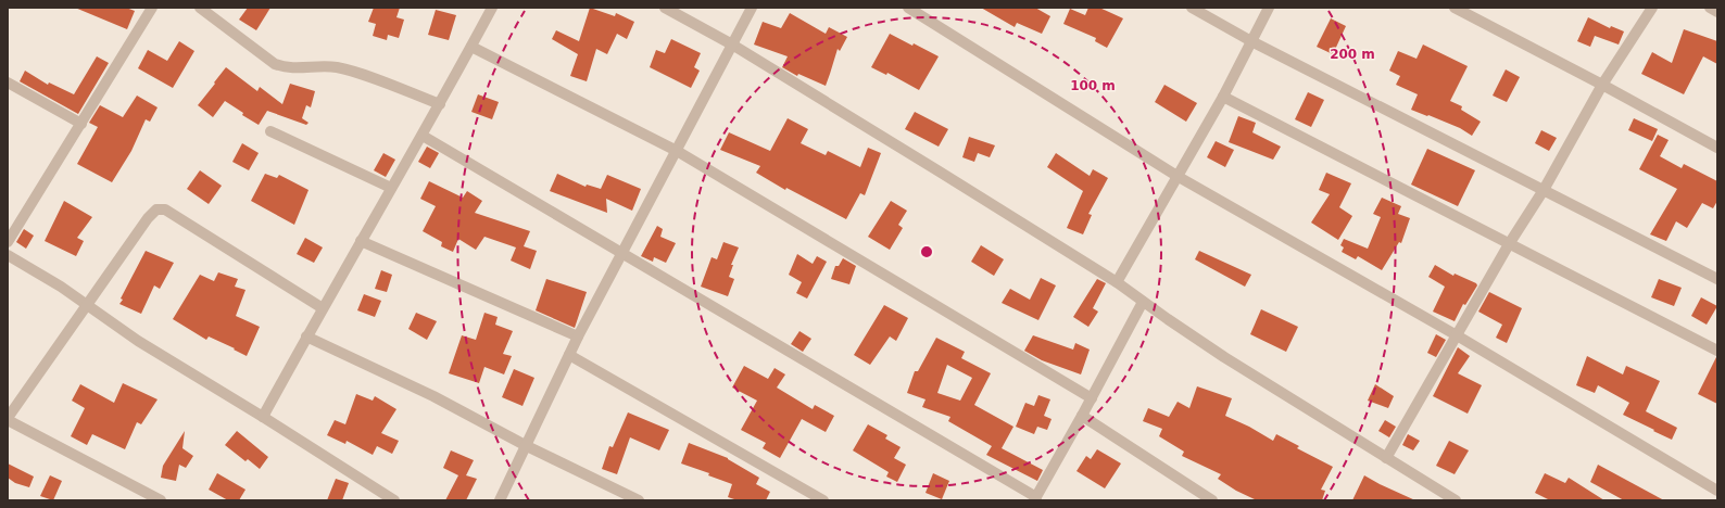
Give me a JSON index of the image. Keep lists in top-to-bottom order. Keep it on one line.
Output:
{"rings":["200 m","100 m"]}
